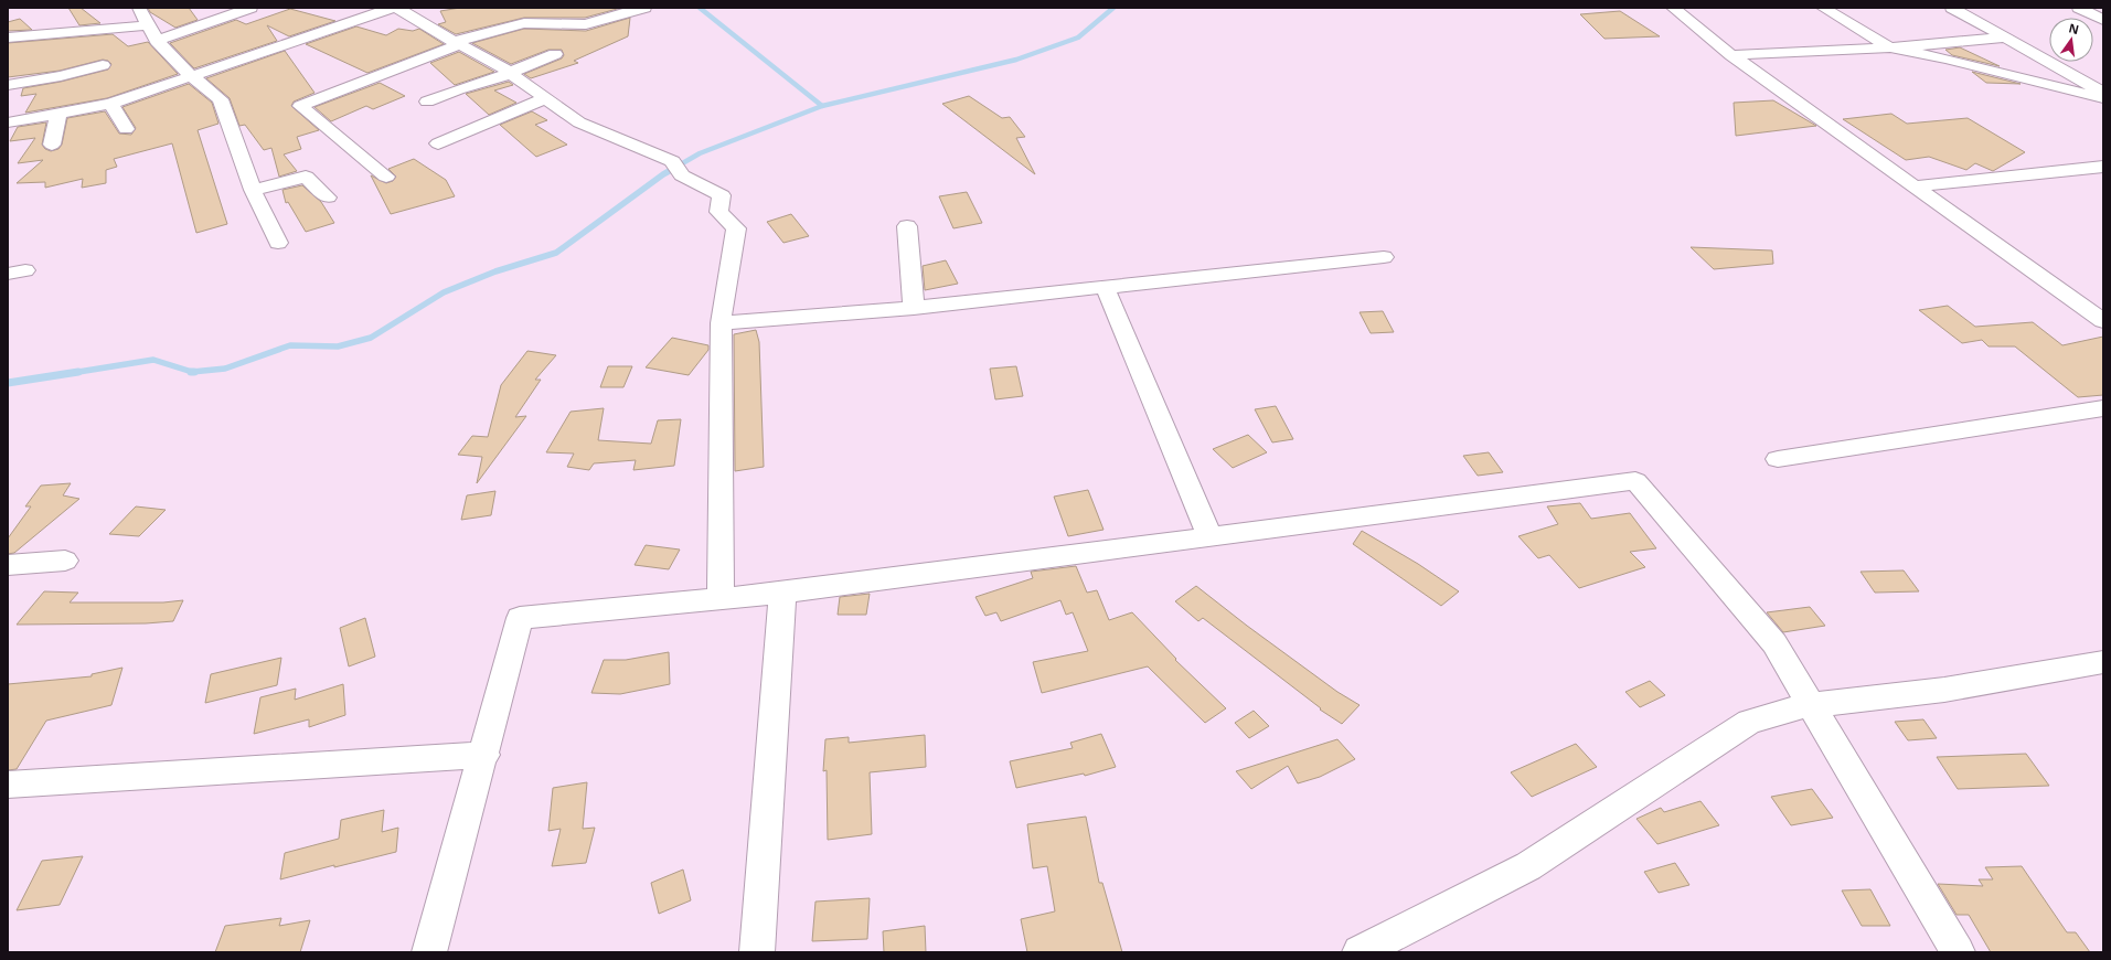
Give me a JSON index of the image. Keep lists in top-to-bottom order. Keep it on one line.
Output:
{"north":"top"}
